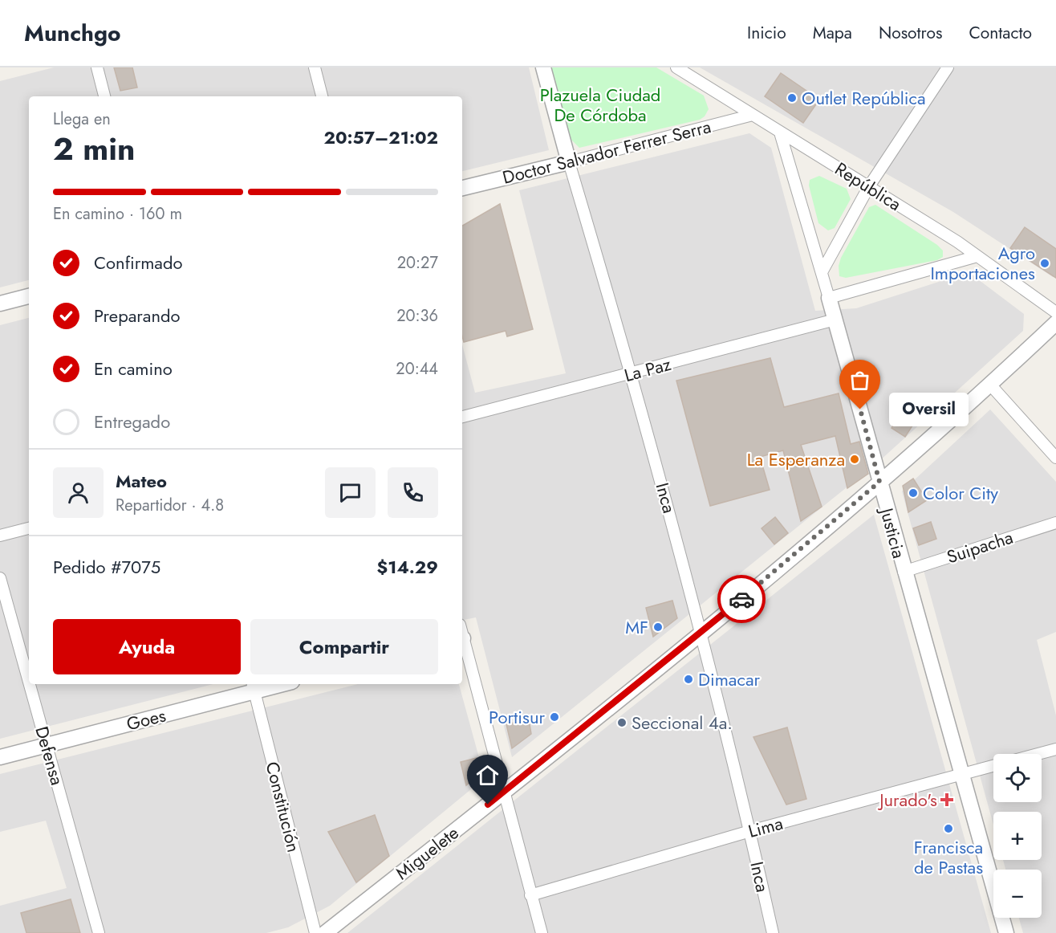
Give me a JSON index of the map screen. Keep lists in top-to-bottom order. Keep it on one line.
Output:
{"streets":{"street":["Doctor Salvador Ferrer Serra","República","La Paz","Inca","Justicia","Suipacha","Goes","Defensa","Constitución","Lima","Miguelete"]},"crossings":[["Doctor Salvador Ferrer Serra","República"],["Doctor Salvador Ferrer Serra","Inca"],["República","Justicia"],["La Paz","Inca"],["La Paz","Justicia"],["Inca","Lima"],["Inca","Miguelete"],["Justicia","Suipacha"],["Justicia","Lima"],["Justicia","Miguelete"],["Goes","Defensa"],["Goes","Constitución"]],"parks":["Plazuela Ciudad De Córdoba"],"places":{"other":["Outlet República","Agro Importaciones","Oversil","La Esperanza","Color City","MF","Dimacar","Portisur","Seccional 4a.","Francisca de Pastas"],"health":["Jurado's"]},"page":{"header":"Munchgo","nav":["Inicio","Mapa","Nosotros","Contacto"],"heading":["2 min","Llega en","20:57–21:02"],"panel":["Mateo","Repartidor · 4.8","Pedido #7075","$14.29"],"bar":"En camino · 160 m","list":[["Confirmado","20:27"],["Preparando","20:36"],["En camino","20:44"],"Entregado"],"bubble":"Oversil","buttons":["Ayuda","Compartir"],"map_buttons":["+","−"]}}
